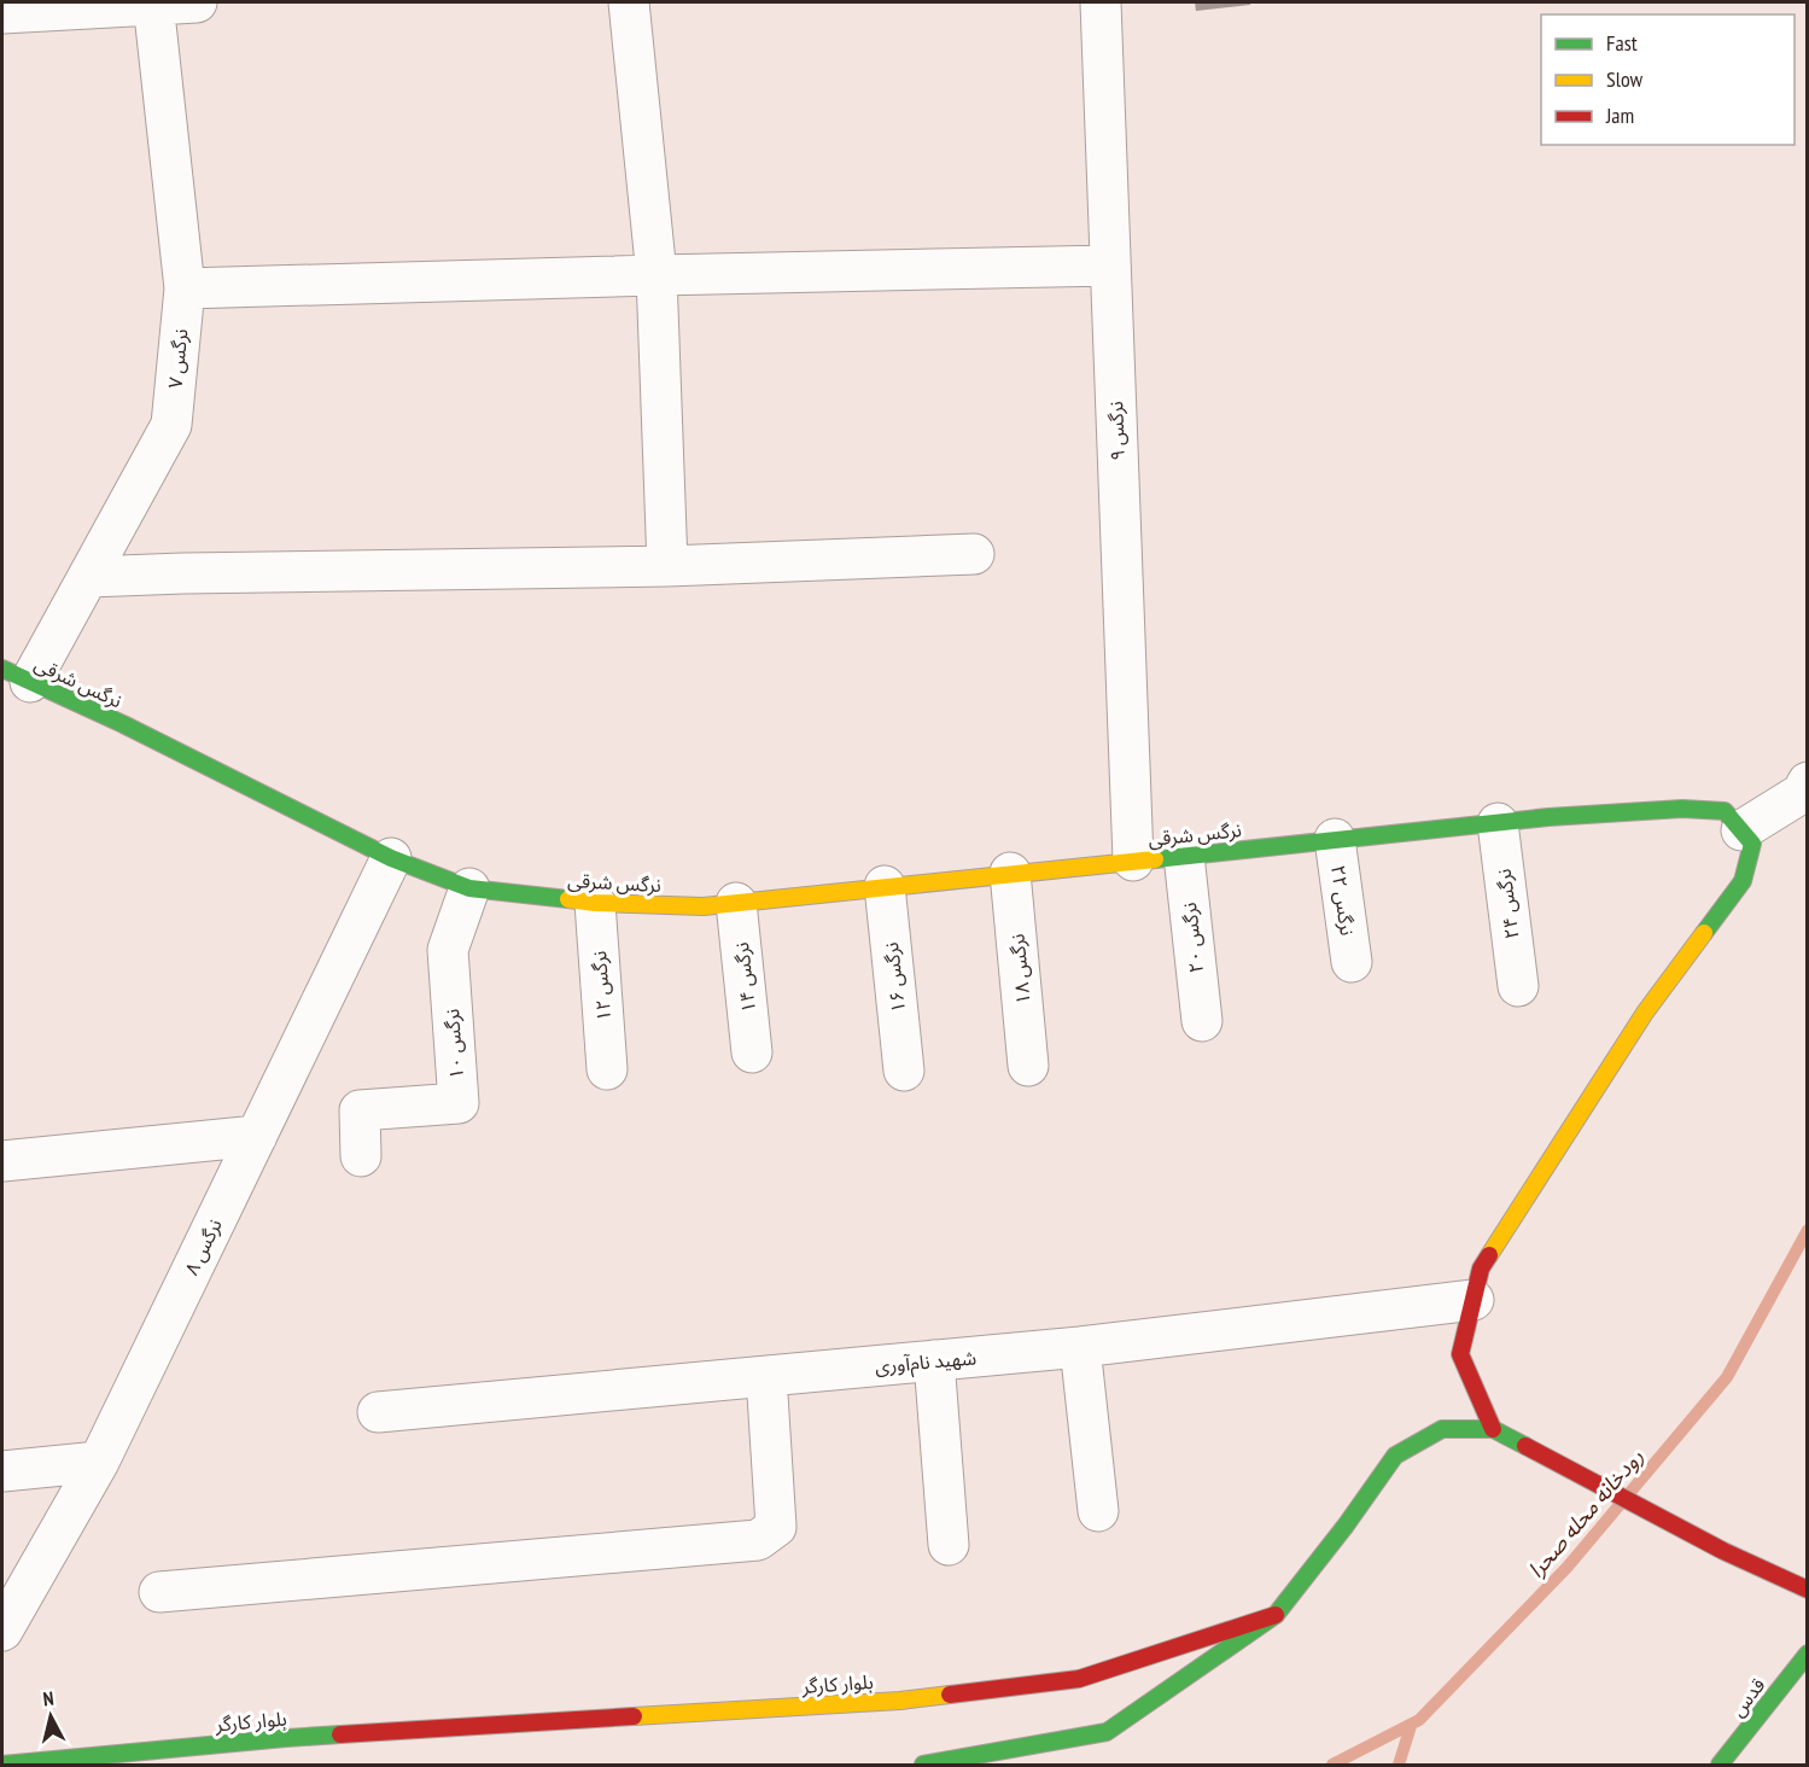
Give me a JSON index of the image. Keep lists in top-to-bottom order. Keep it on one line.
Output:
{"streets":{"street":["نرگس ۷","نرگس ۹","نرگس شرقی","نرگس ۲۲","نرگس ۲۴","نرگس ۲۰","نرگس ۱۸","نرگس ۱۴","نرگس ۱۶","نرگس ۱۲","نرگس ۱۰","نرگس ۸","شهید نام‌آوری","بلوار کارگر","قدس"]},"crossings":[["نرگس ۷","نرگس شرقی"],["نرگس ۹","نرگس شرقی"],["نرگس شرقی","نرگس ۲۲"],["نرگس شرقی","نرگس ۲۴"],["نرگس شرقی","نرگس ۲۰"],["نرگس شرقی","نرگس ۱۸"],["نرگس شرقی","نرگس ۱۴"],["نرگس شرقی","نرگس ۱۶"],["نرگس شرقی","نرگس ۱۲"],["نرگس شرقی","نرگس ۱۰"],["نرگس شرقی","نرگس ۸"]],"water":["رودخانه محله صحرا"],"legend":["Fast","Slow","Jam"],"north":"top"}
